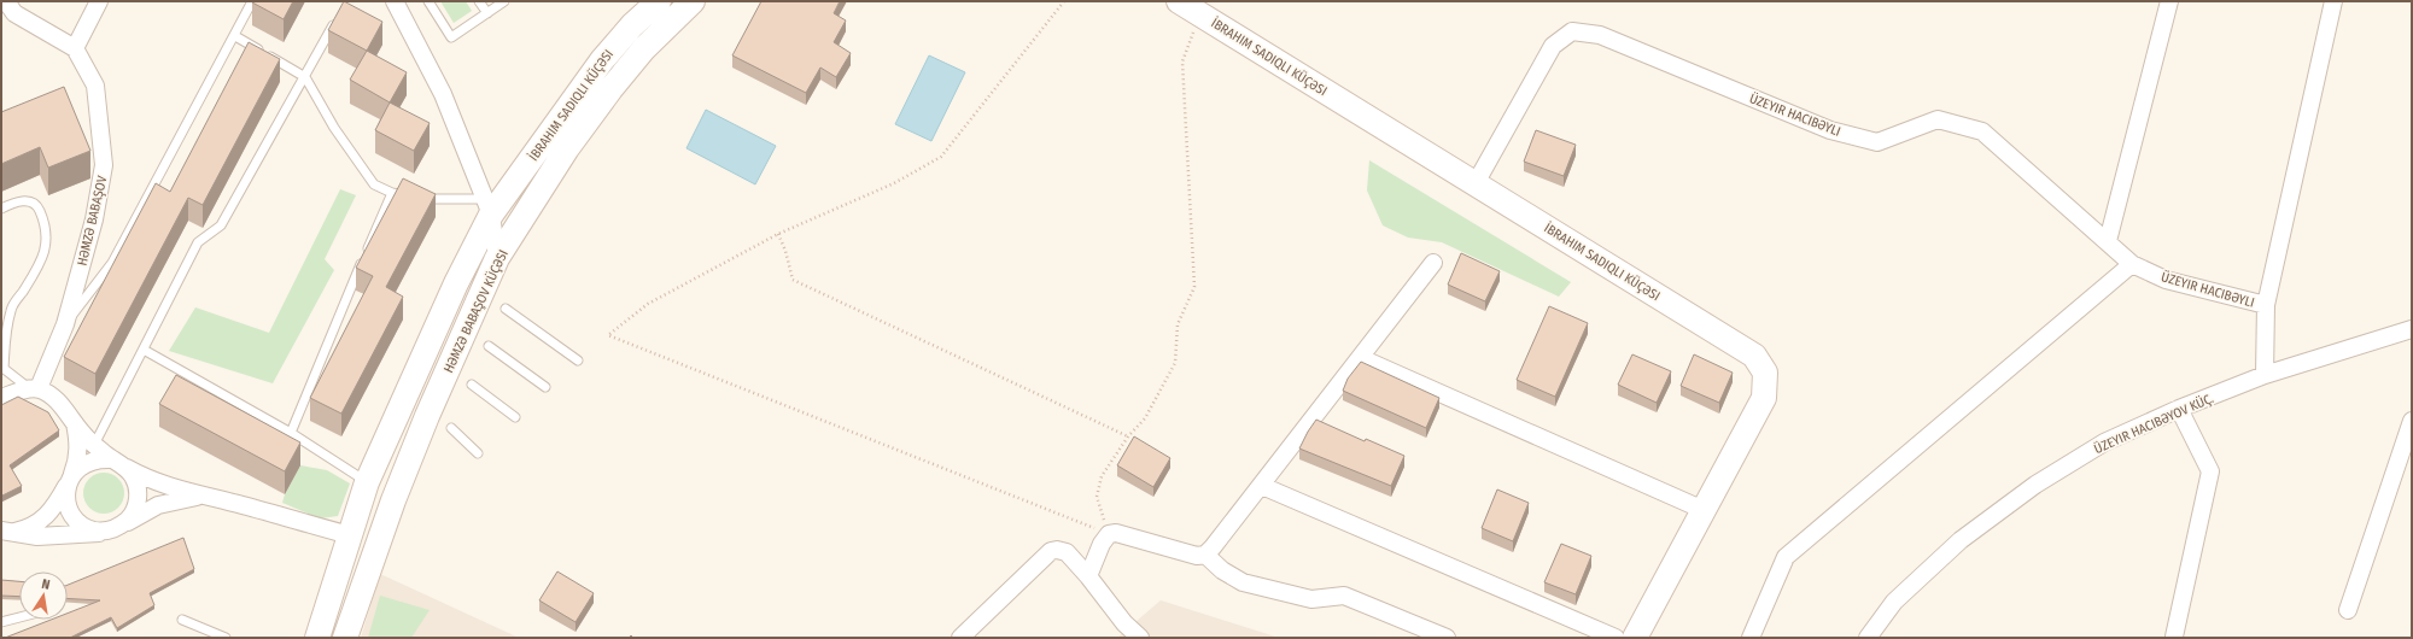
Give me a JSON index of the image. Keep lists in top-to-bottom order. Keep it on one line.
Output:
{"streets":{"street":["HƏMZƏ BABAŞOV","HƏMZƏ BABAŞOV KÜÇƏSI"]},"north":"top"}
